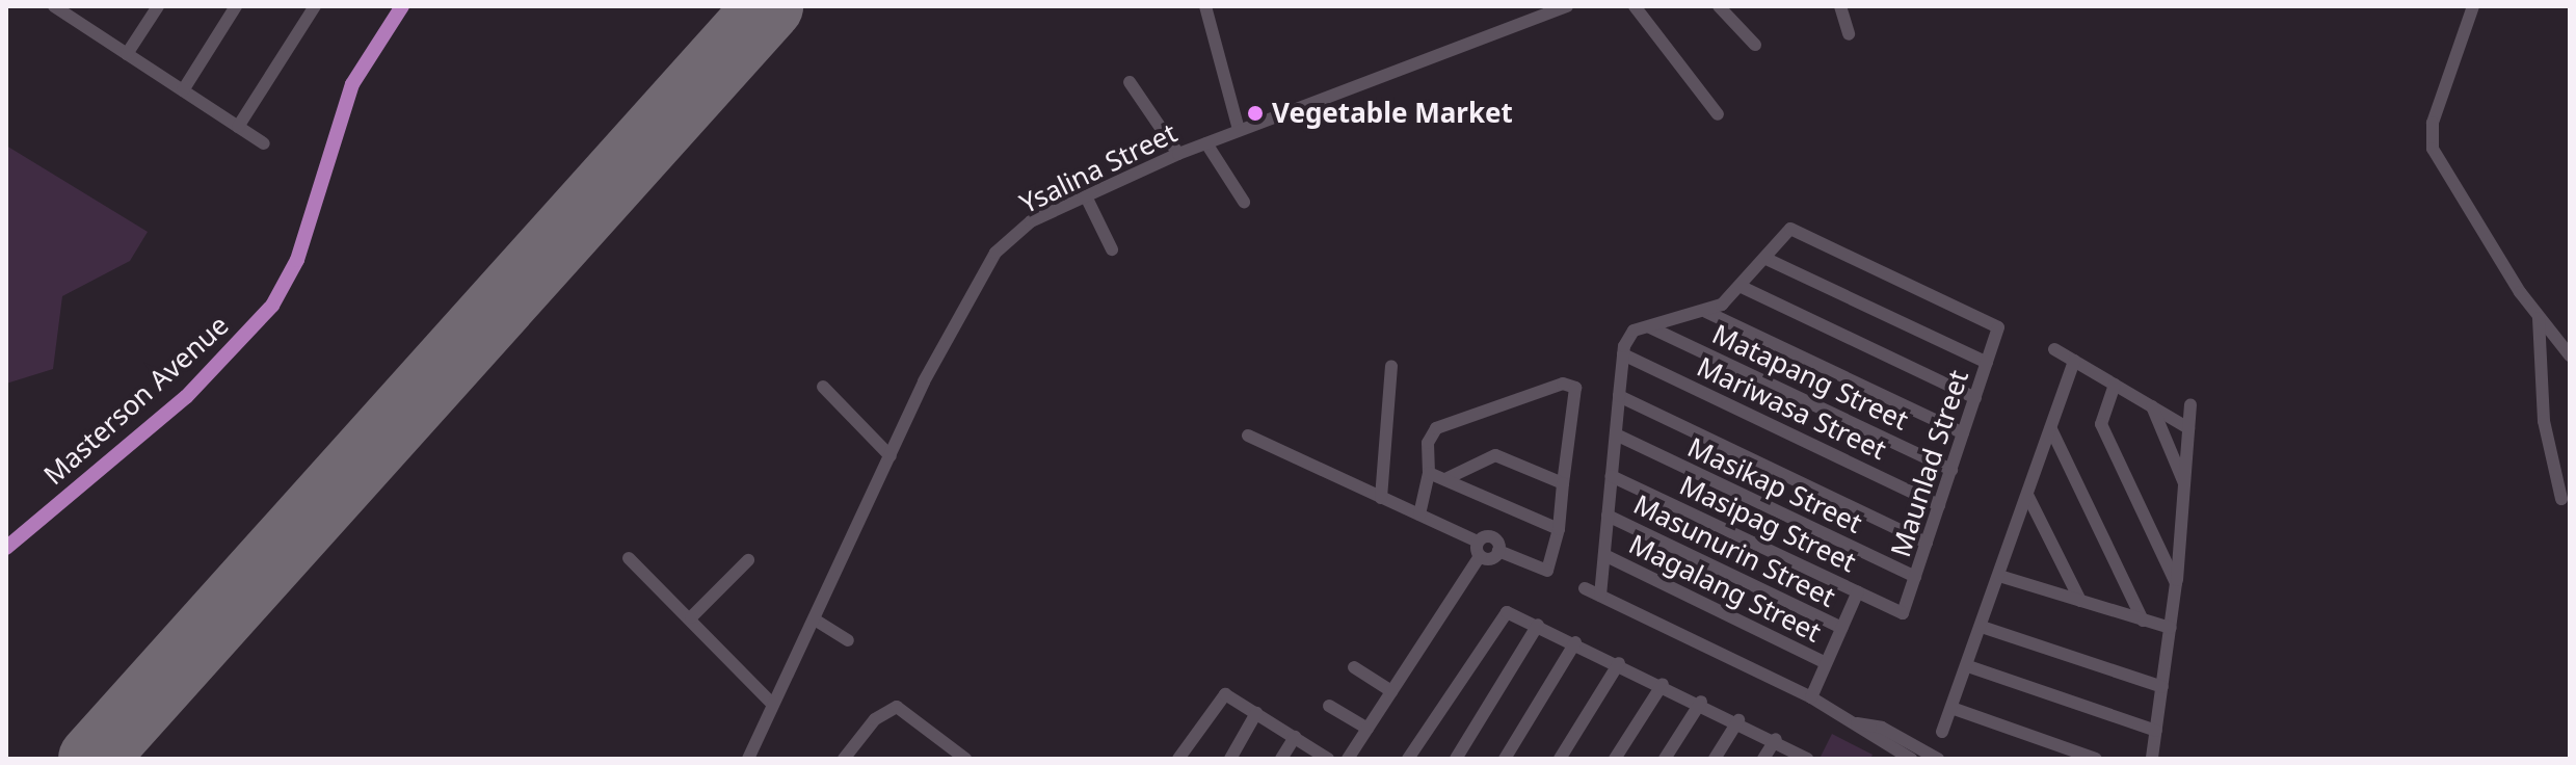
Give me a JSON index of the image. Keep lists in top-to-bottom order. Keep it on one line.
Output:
{"streets":{"main road":["Masterson Avenue"],"street":["Ysalina Street","Matapang Street","Mariwasa Street","Maunlad Street","Masikap Street","Masipag Street","Masunurin Street","Magalang Street"]},"crossings":[["Matapang Street","Maunlad Street"],["Mariwasa Street","Maunlad Street"],["Maunlad Street","Masikap Street"],["Maunlad Street","Masipag Street"]],"places":["Vegetable Market"]}
